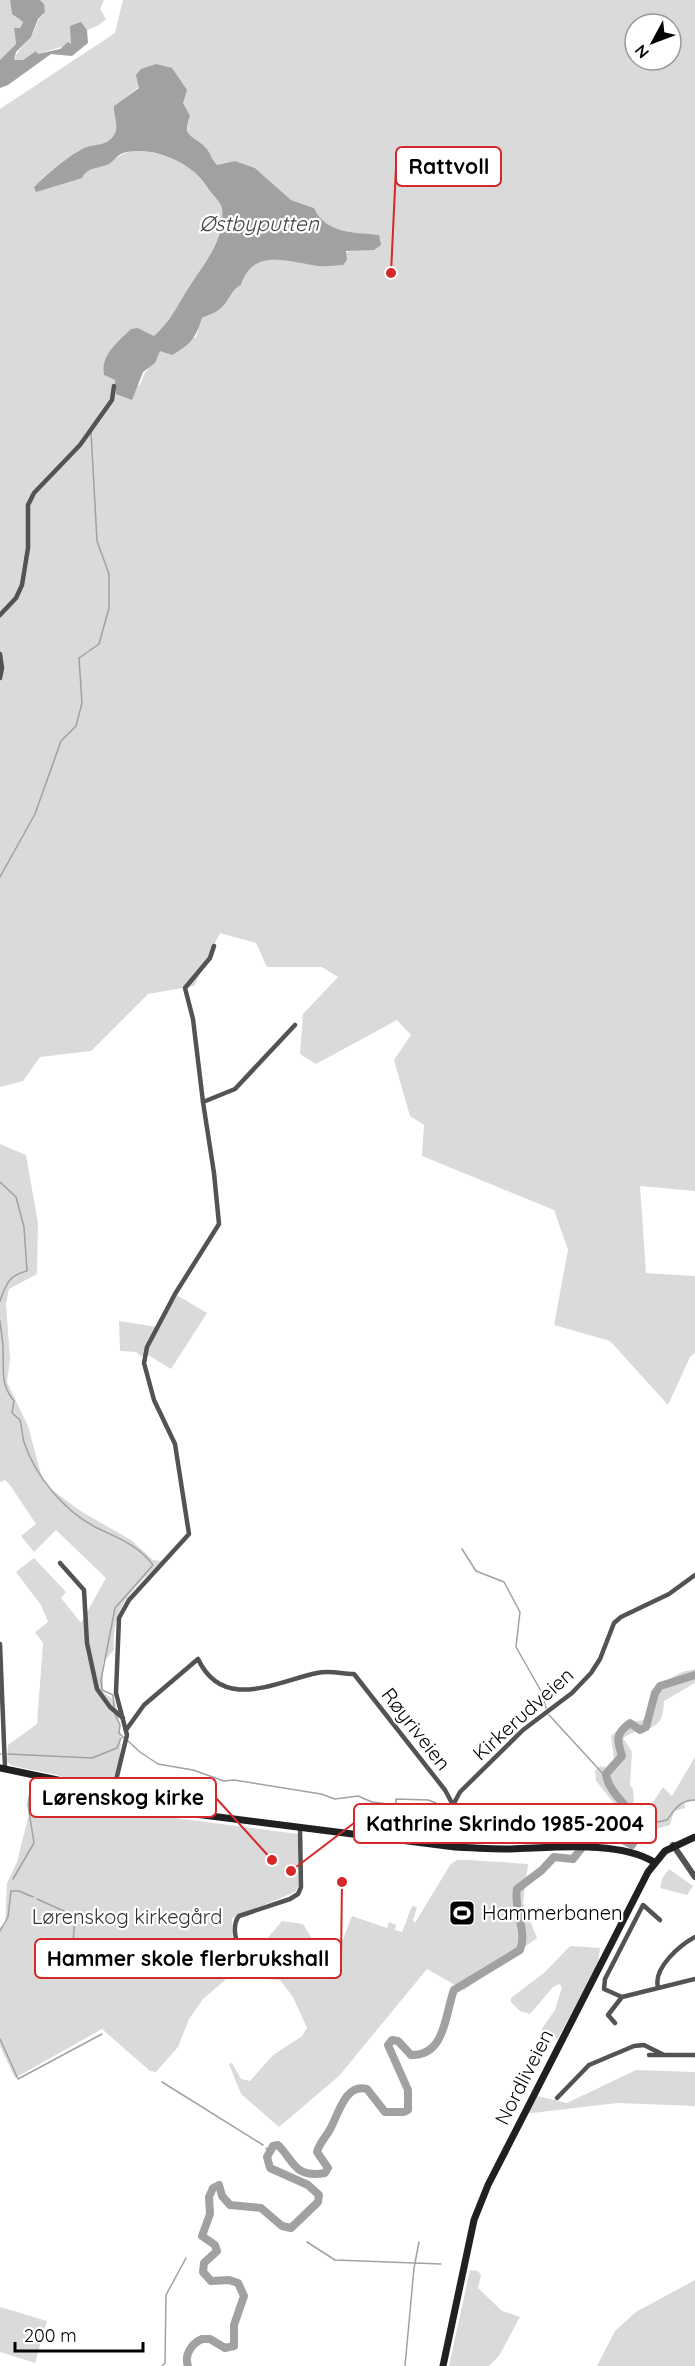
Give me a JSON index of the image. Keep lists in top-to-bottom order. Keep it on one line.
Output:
{"streets":{"main road":["Nordliveien"],"street":["Kirkerudveien","Røyriveien"]},"crossings":[["Kirkerudveien","Røyriveien"]],"water":["Østbyputten"],"parks":["Lørenskog kirkegård"],"places":{"other":["Rattvoll","Lørenskog kirke","Kathrine Skrindo 1985-2004","Hammer skole flerbrukshall"],"sports":["Hammerbanen"]},"scale_bar":"200 m","north":"bottom left"}
